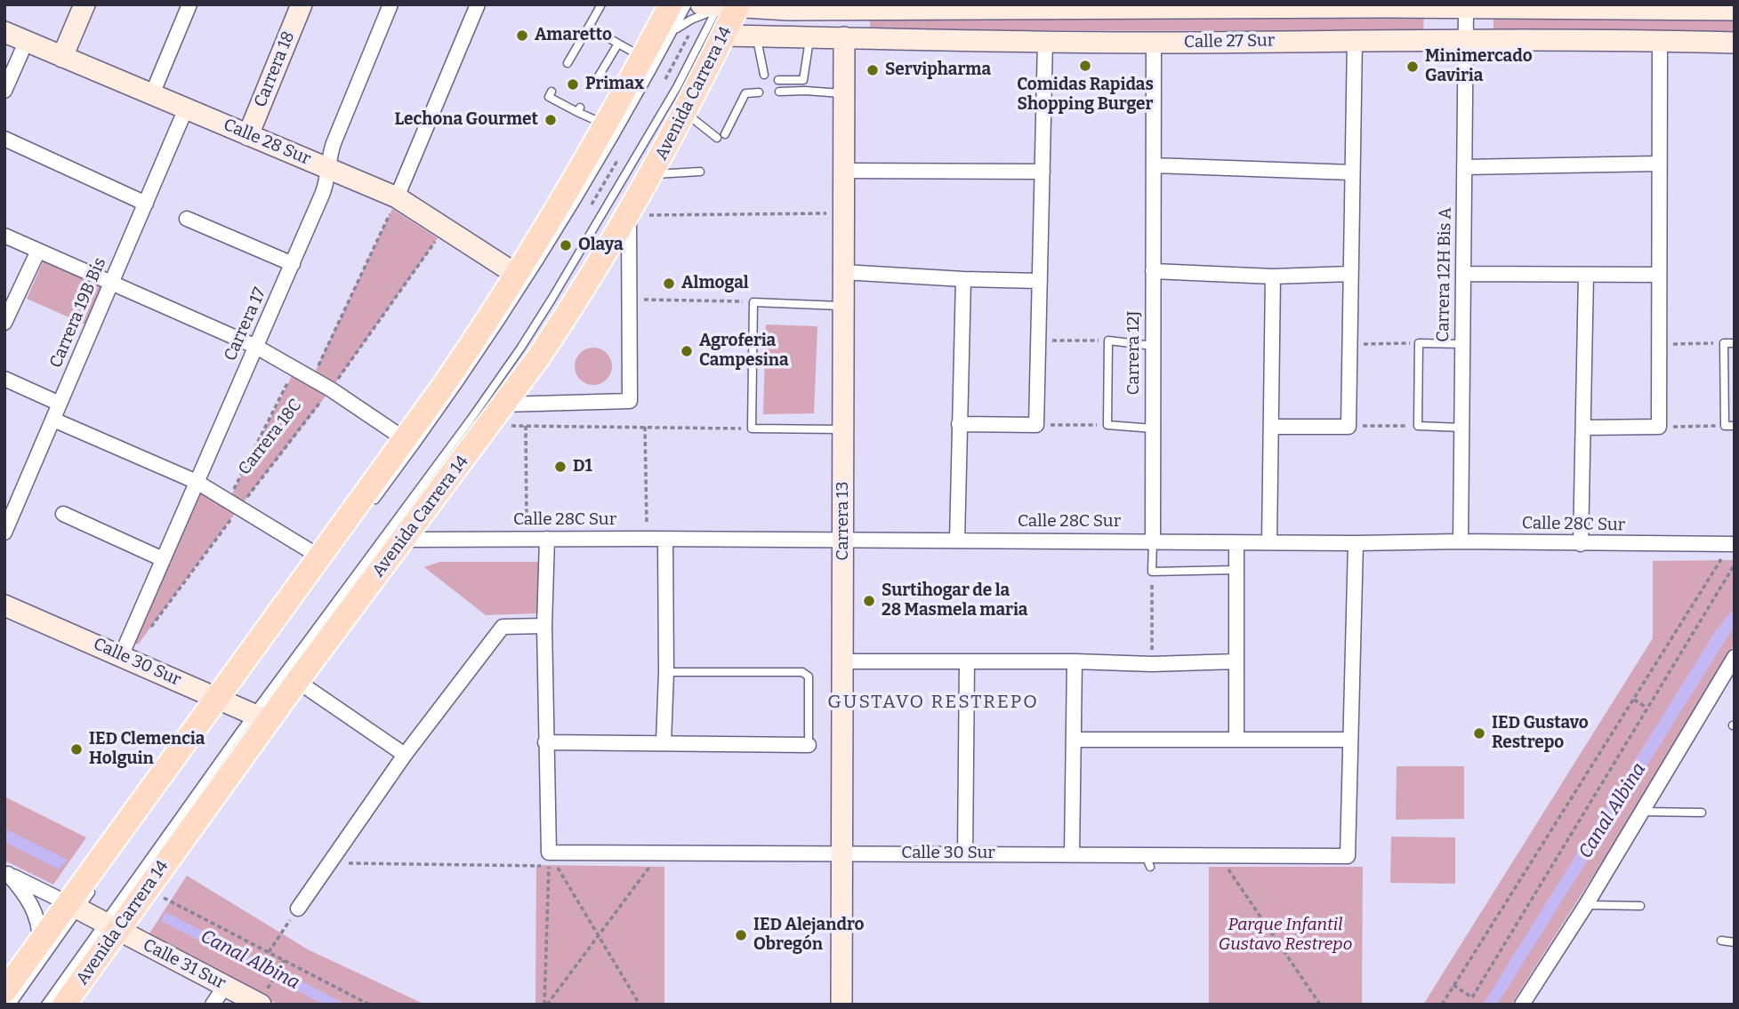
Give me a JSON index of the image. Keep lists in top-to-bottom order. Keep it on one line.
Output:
{"streets":{"main road":["Calle 27 Sur","Carrera 18","Avenida Carrera 14","Calle 28 Sur","Carrera 13","Calle 30 Sur","Calle 31 Sur"],"street":["Carrera 12H Bis A","Carrera 19B Bis","Carrera 17","Carrera 12J","Calle 28C Sur"],"path":["Carrera 18C"]},"crossings":[["Calle 27 Sur","Avenida Carrera 14"],["Calle 27 Sur","Carrera 12H Bis A"],["Calle 27 Sur","Carrera 12J"],["Calle 27 Sur","Carrera 13"],["Carrera 18","Calle 28 Sur"],["Avenida Carrera 14","Calle 28C Sur"],["Avenida Carrera 14","Calle 30 Sur"],["Avenida Carrera 14","Calle 31 Sur"],["Calle 28 Sur","Carrera 19B Bis"],["Calle 28 Sur","Carrera 17"],["Carrera 12H Bis A","Calle 28C Sur"],["Carrera 17","Calle 30 Sur"],["Carrera 12J","Calle 28C Sur"],["Calle 28C Sur","Carrera 13"],["Carrera 13","Calle 30 Sur"]],"districts":["GUSTAVO RESTREPO"],"water":["Canal Albina"],"parks":["Parque Infantil Gustavo Restrepo"],"places":["Amaretto","Comidas Rapidas Shopping Burger","Minimercado Gaviria","Servipharma","Primax","Lechona Gourmet","Olaya","Almogal","Agroferia Campesina","D1","Surtihogar de la 28 Masmela maria","IED Gustavo Restrepo","IED Clemencia Holguin","IED Alejandro Obregón"]}
